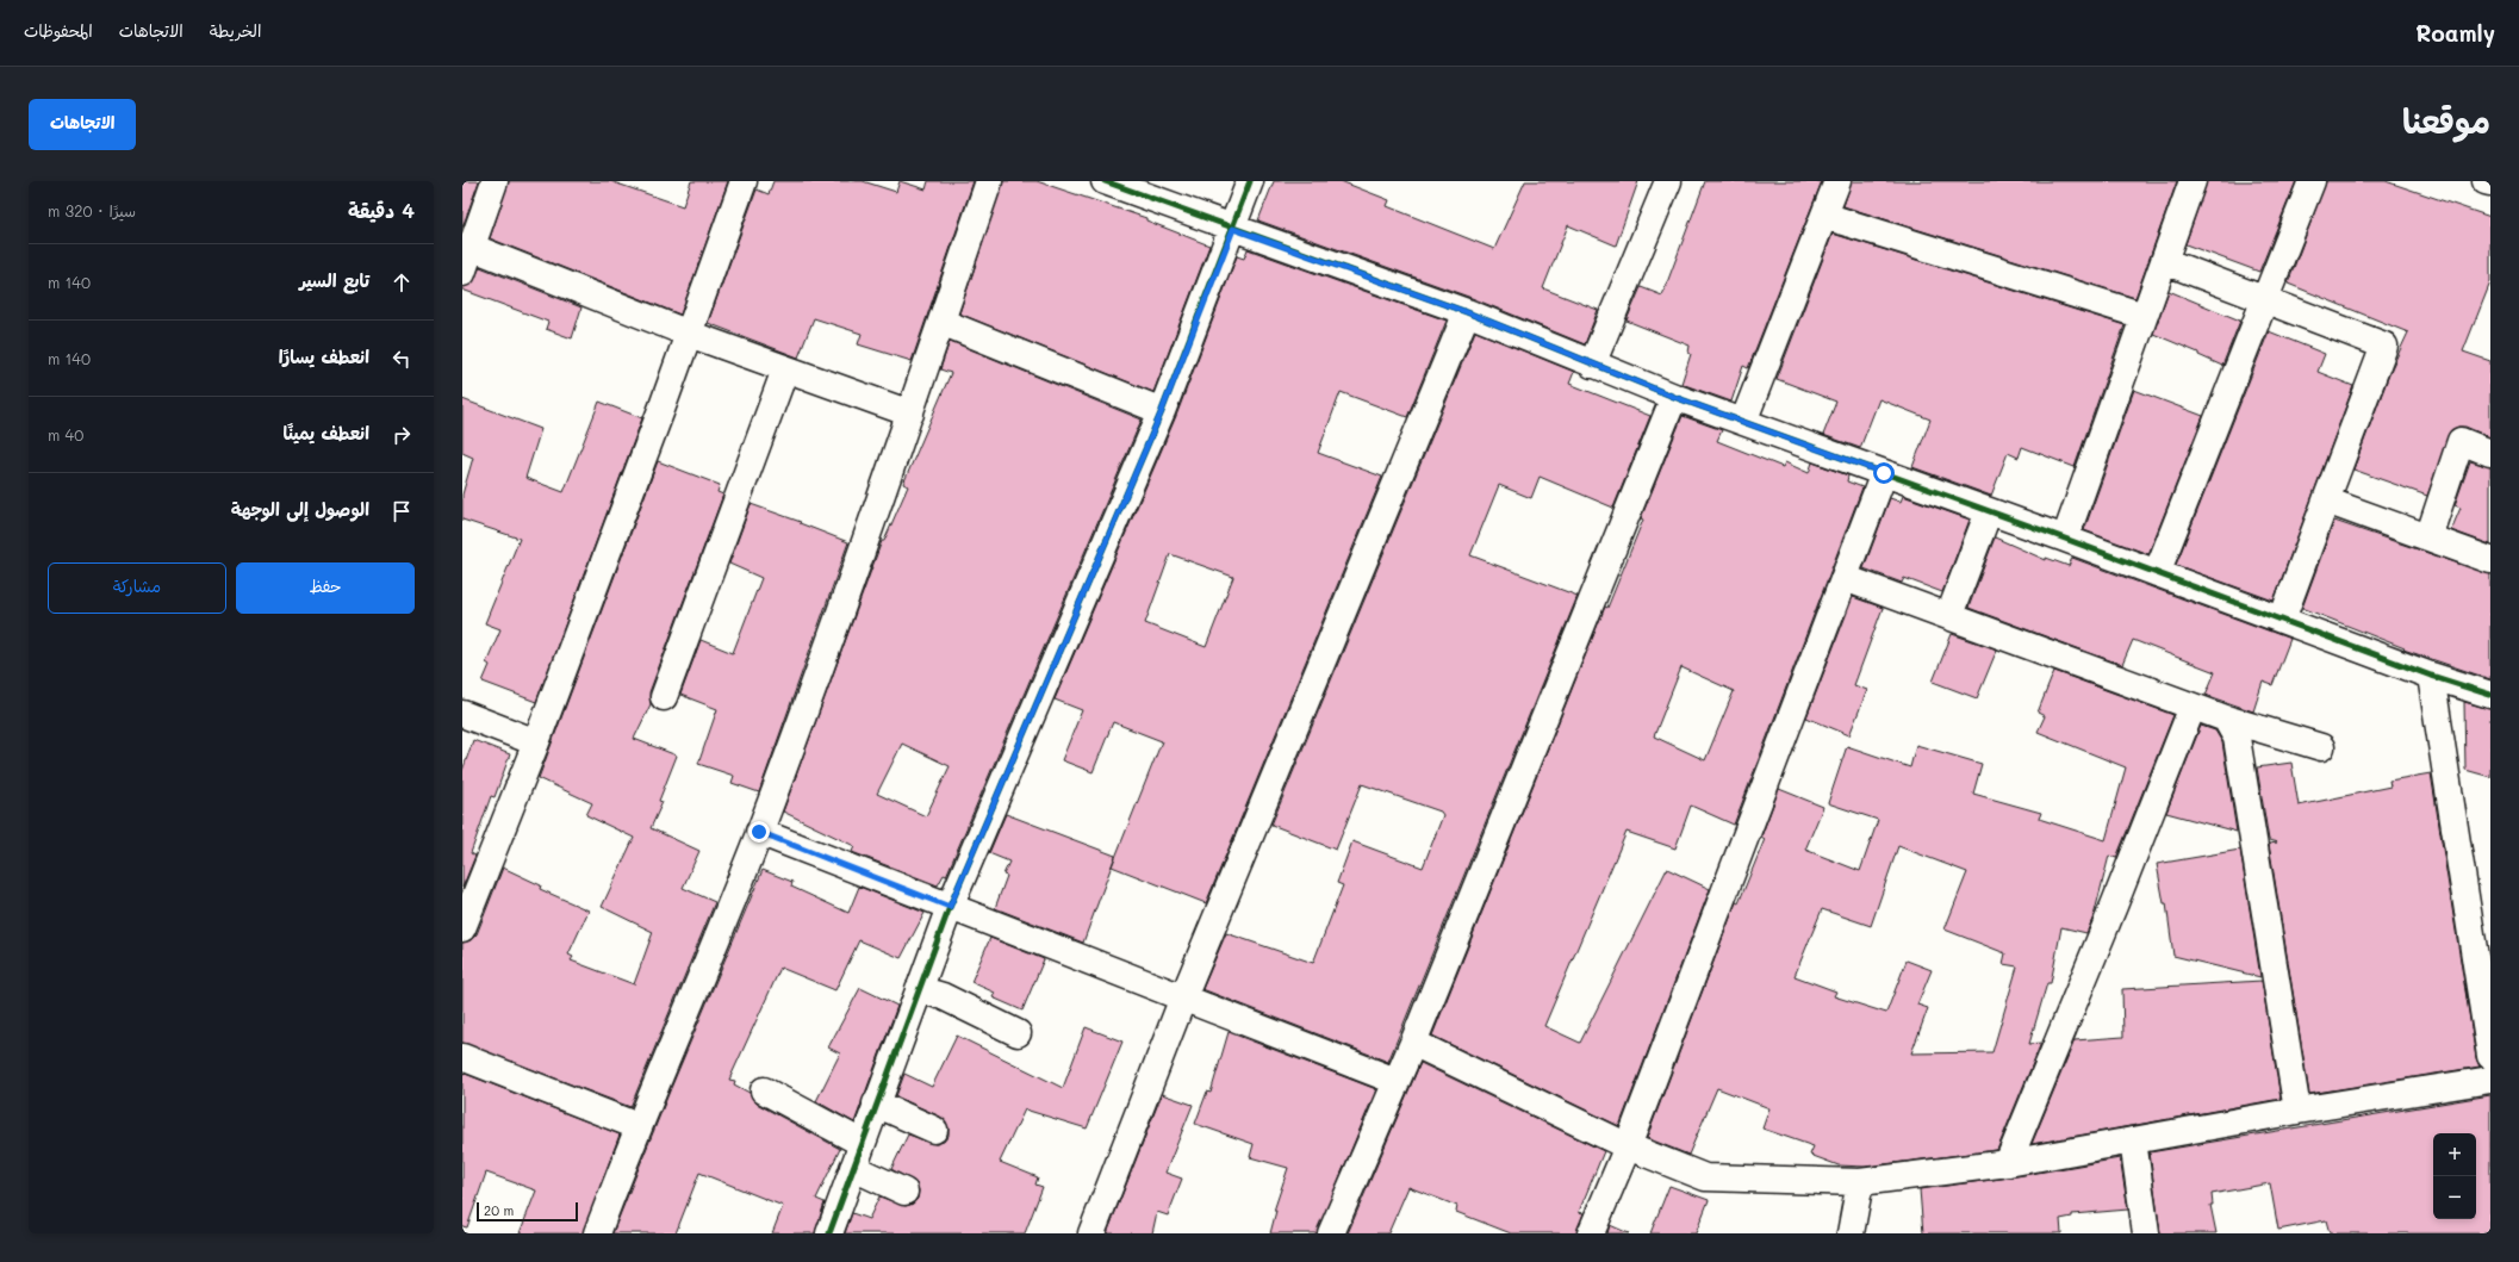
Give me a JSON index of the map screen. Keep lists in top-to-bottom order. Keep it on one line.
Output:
{"scale_bar":"20 m","page":{"header":"Roamly","nav":["الخريطة","الاتجاهات","المحفوظات"],"title":"موقعنا","buttons":["الاتجاهات",["حفظ","مشاركة"]],"heading":["4 دقيقة","سيرًا · 320 m"],"list":[["تابع السير","140 m"],["انعطف يسارًا","140 m"],["انعطف يمينًا","40 m"],"الوصول إلى الوجهة"],"map_buttons":["+","−"],"scale":"20 m"}}
